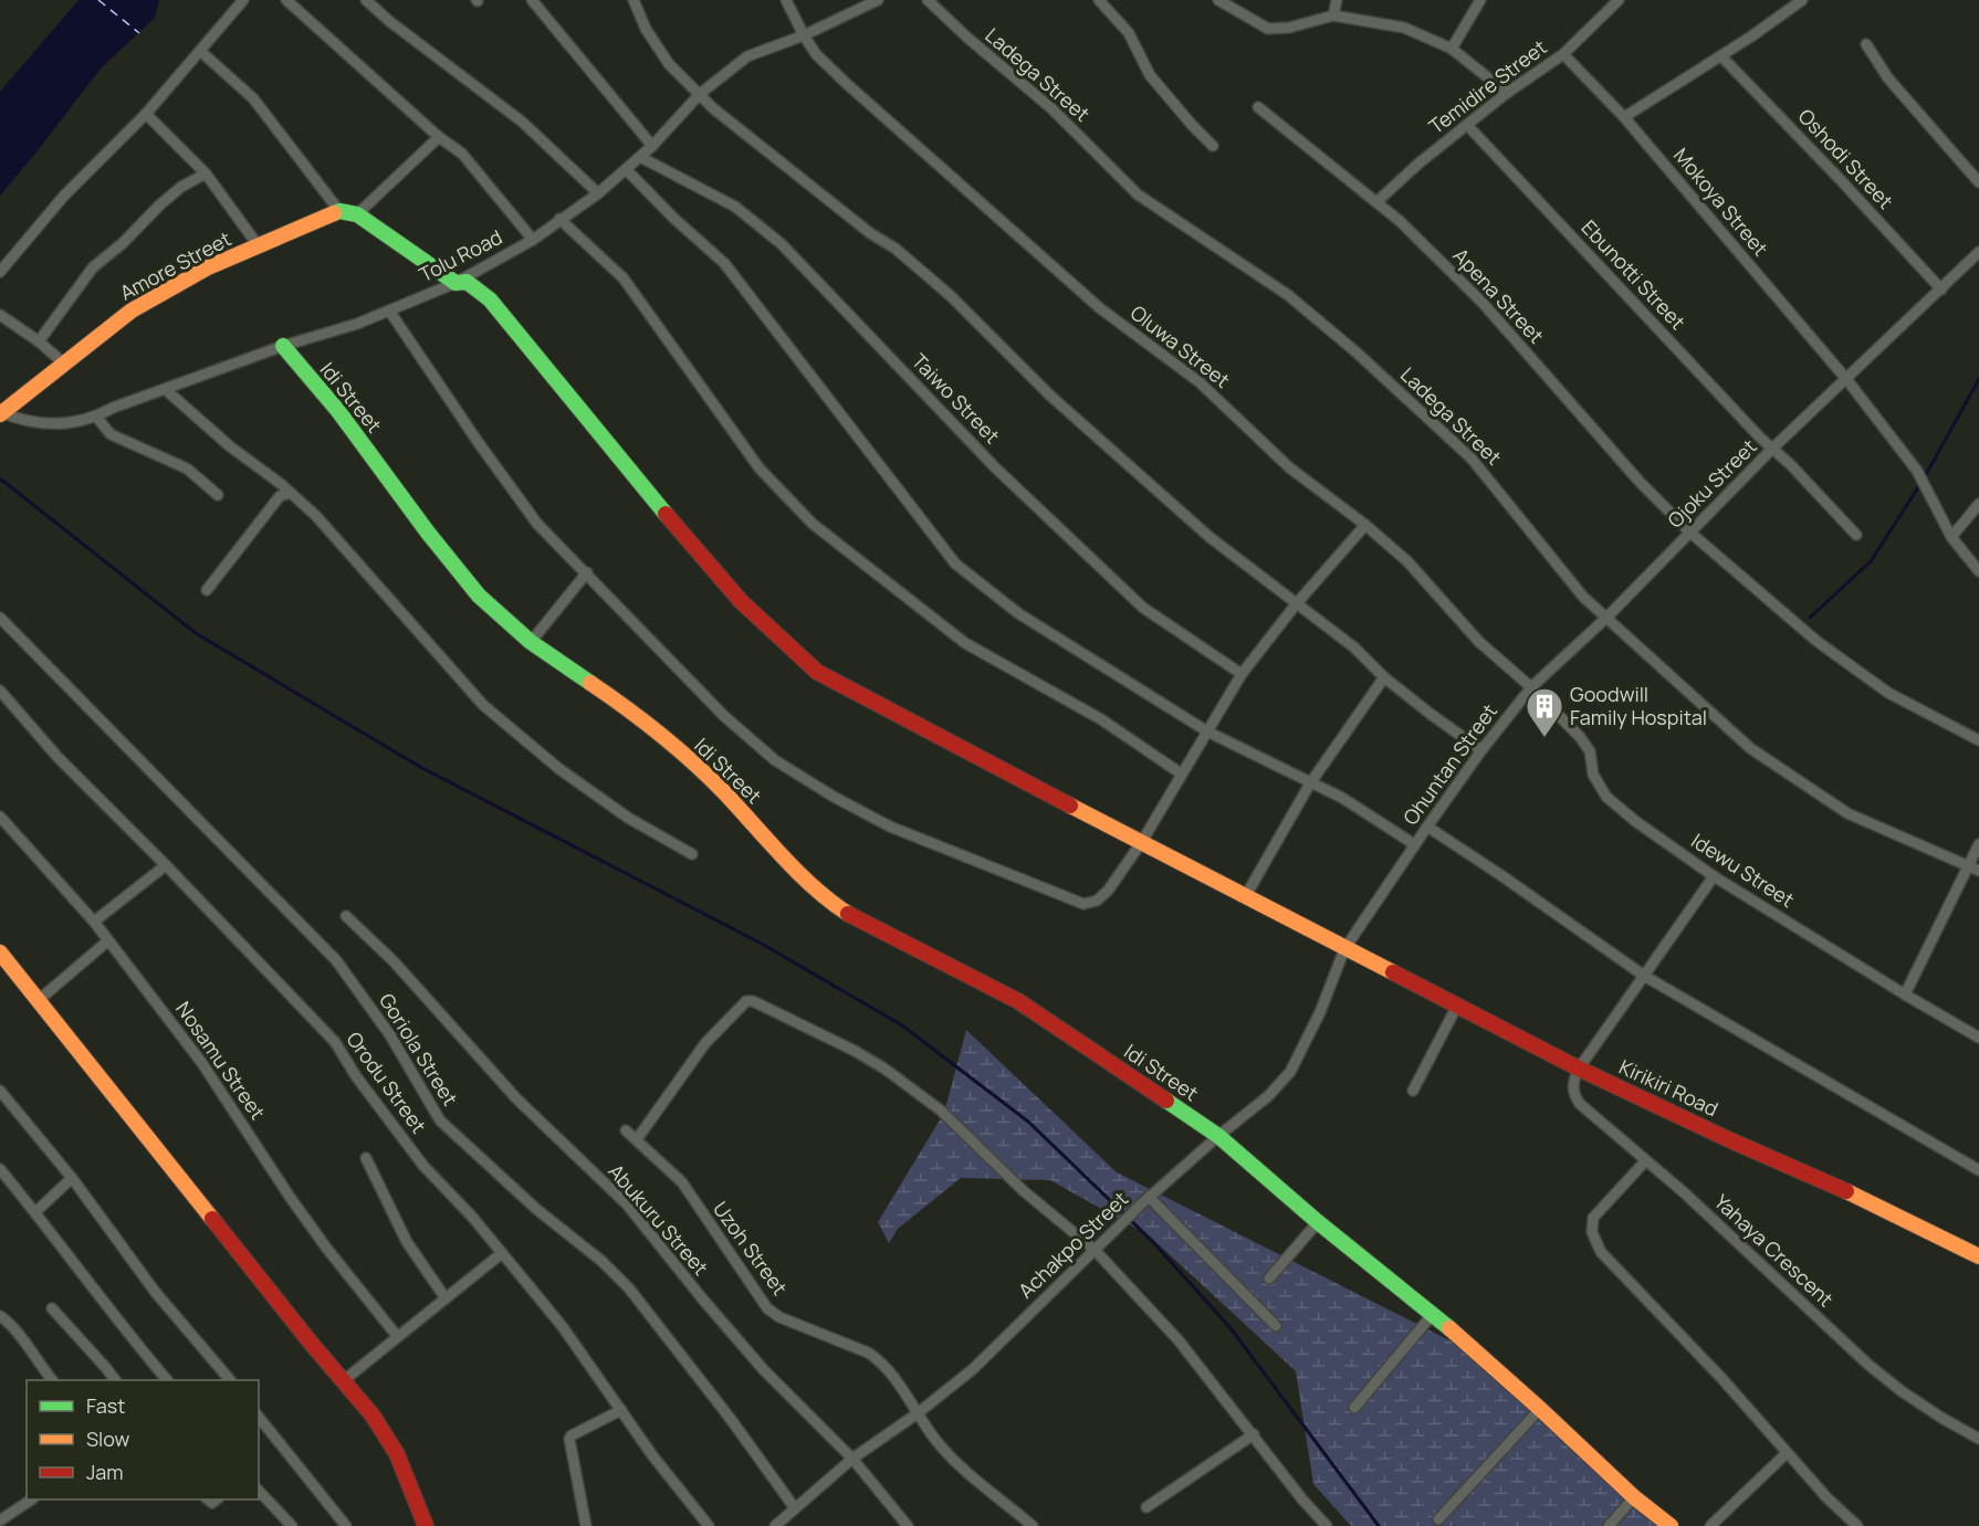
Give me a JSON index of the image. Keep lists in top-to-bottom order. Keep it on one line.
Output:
{"streets":{"street":["Ladega Street","Temidire Street","Oshodi Street","Mokoya Street","Tolu Road","Amore Street","Ebunotti Street","Apena Street","Oluwa Street","Idi Street","Taiwo Street","Ojoku Street","Ohuntan Street","Idewu Street","Goriola Street","Nosamu Street","Orodu Street","Kirikiri Road","Abukuru Street","Achakpo Street","Uzoh Street","Yahaya Crescent"]},"crossings":[["Ladega Street","Ojoku Street"],["Ladega Street","Ohuntan Street"],["Temidire Street","Mokoya Street"],["Temidire Street","Ebunotti Street"],["Temidire Street","Apena Street"],["Oshodi Street","Ojoku Street"],["Mokoya Street","Ojoku Street"],["Tolu Road","Amore Street"],["Tolu Road","Oluwa Street"],["Tolu Road","Idi Street"],["Tolu Road","Taiwo Street"],["Tolu Road","Kirikiri Road"],["Ebunotti Street","Ojoku Street"],["Apena Street","Ojoku Street"],["Oluwa Street","Ohuntan Street"],["Oluwa Street","Idewu Street"],["Idi Street","Achakpo Street"],["Ojoku Street","Ohuntan Street"],["Ohuntan Street","Idewu Street"],["Ohuntan Street","Kirikiri Road"],["Ohuntan Street","Achakpo Street"],["Goriola Street","Achakpo Street"],["Kirikiri Road","Achakpo Street"],["Kirikiri Road","Yahaya Crescent"],["Abukuru Street","Achakpo Street"],["Achakpo Street","Uzoh Street"]],"places":{"building":["Goodwill Family Hospital"]},"legend":["Fast","Slow","Jam"]}
